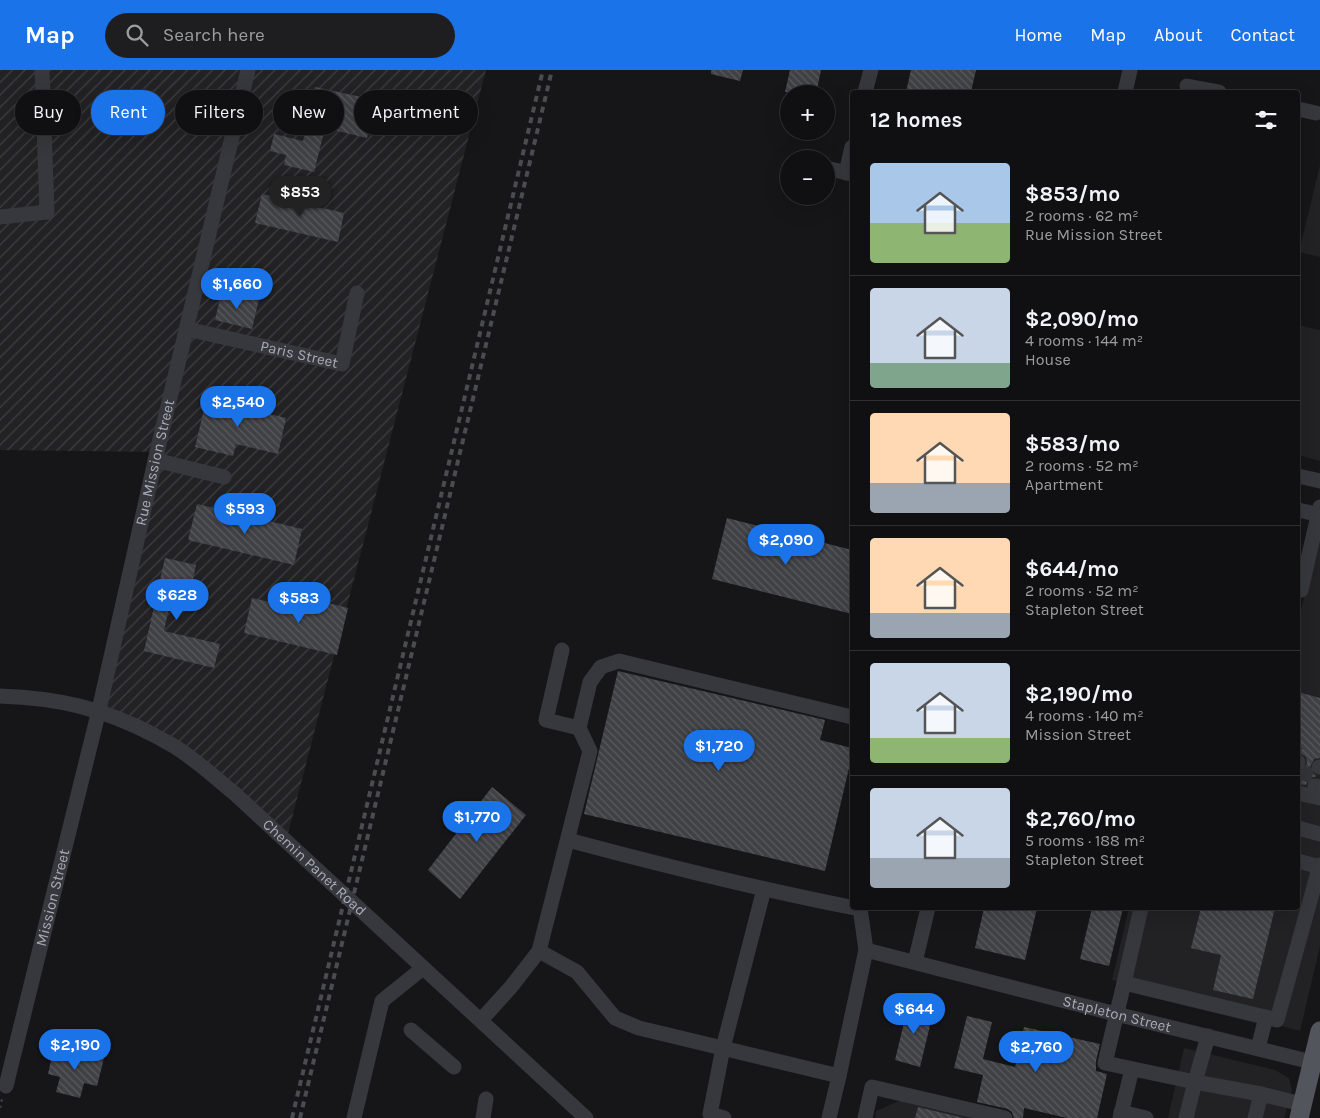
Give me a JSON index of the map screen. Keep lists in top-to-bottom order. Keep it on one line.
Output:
{"streets":{"street":["Paris Street","Rue Mission Street","Chemin Panet Road","Mission Street","Stapleton Street"]},"crossings":[["Paris Street","Rue Mission Street"],["Rue Mission Street","Chemin Panet Road"],["Rue Mission Street","Mission Street"],["Chemin Panet Road","Mission Street"]],"page":{"header":"Map","search":"Search here","nav":["Home","Map","About","Contact"],"map_buttons":["+","−"],"chip":["Buy","Rent","Filters","New","Apartment"],"heading":"12 homes","list":[{"name":"$853/mo","note":"2 rooms · 62 m² · Rue Mission Street"},{"name":"$2,090/mo","note":"4 rooms · 144 m² · House"},{"name":"$583/mo","note":"2 rooms · 52 m² · Apartment"},{"name":"$644/mo","note":"2 rooms · 52 m² · Stapleton Street"},{"name":"$2,190/mo","note":"4 rooms · 140 m² · Mission Street"},{"name":"$2,760/mo","note":"5 rooms · 188 m² · Stapleton Street"}],"price":["$853","$1,660","$2,540","$593","$2,090","$628","$583","$1,720","$1,770","$644","$2,190","$2,760"]}}
